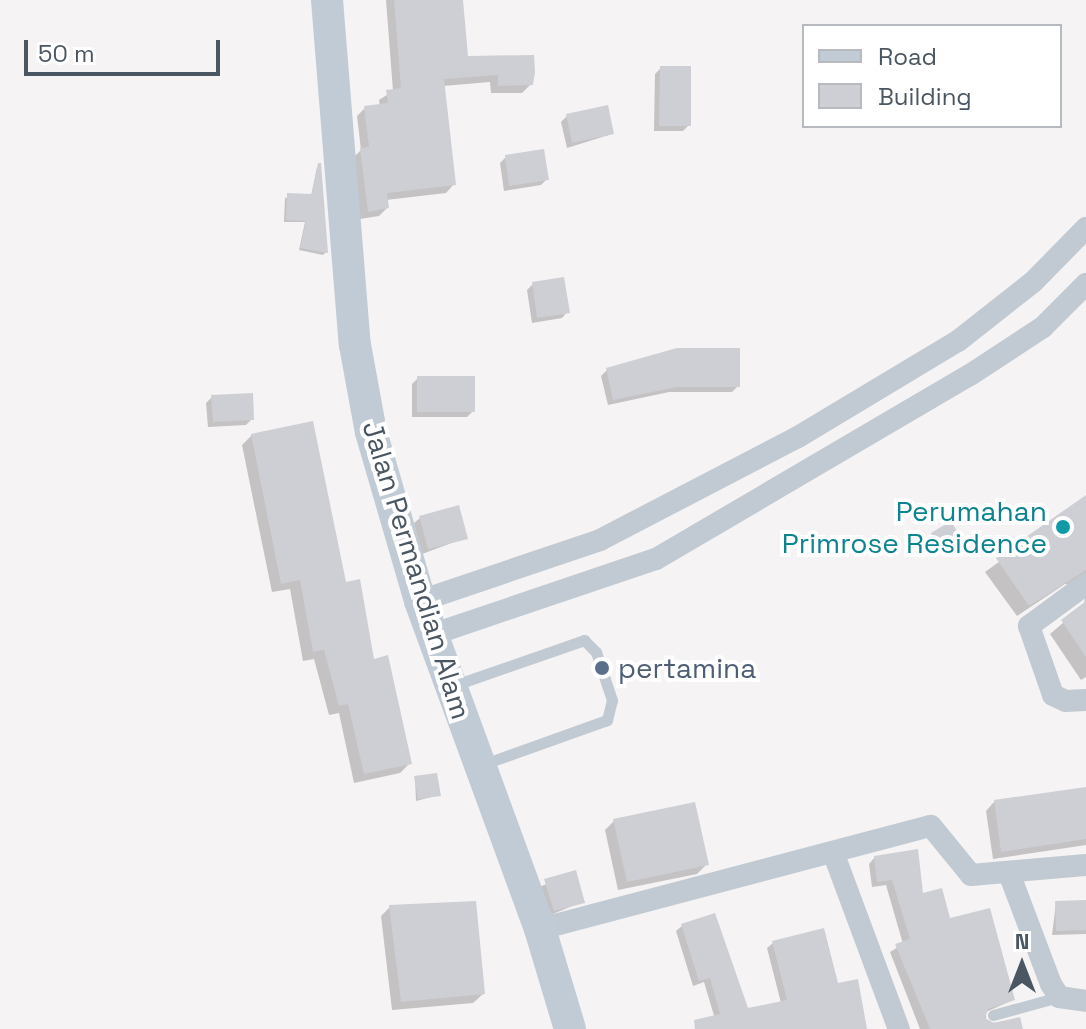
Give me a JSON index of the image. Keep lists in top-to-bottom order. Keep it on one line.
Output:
{"streets":{"main road":["Jalan Permandian Alam"]},"places":["Perumahan Primrose Residence","pertamina"],"legend":["Road","Building"],"scale_bar":"50 m","north":"top"}
